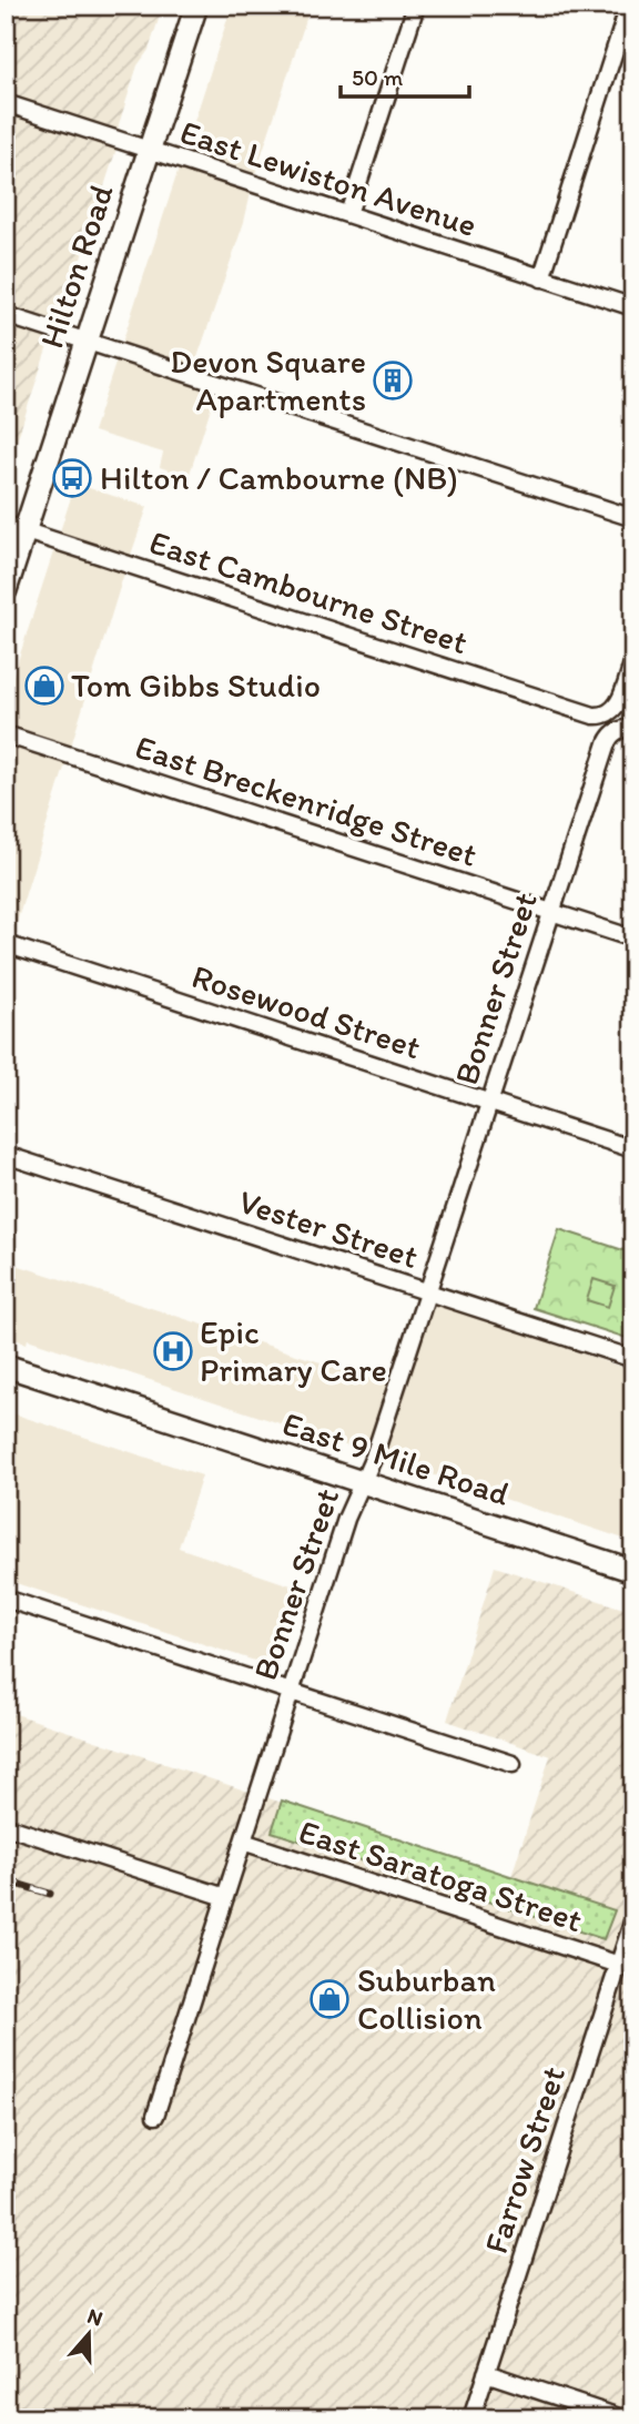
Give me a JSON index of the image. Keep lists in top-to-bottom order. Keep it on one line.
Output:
{"streets":{"main road":["Hilton Road","East 9 Mile Road"],"street":["East Lewiston Avenue","East Cambourne Street","East Breckenridge Street","Bonner Street","Rosewood Street","Vester Street","East Saratoga Street","Farrow Street"]},"crossings":[["East Lewiston Avenue","Hilton Road"],["Hilton Road","East Cambourne Street"],["East Breckenridge Street","Bonner Street"],["Bonner Street","Rosewood Street"],["Bonner Street","Vester Street"],["Bonner Street","East 9 Mile Road"],["Bonner Street","East Saratoga Street"],["East Saratoga Street","Farrow Street"]],"places":{"building":["Devon Square Apartments"],"bus stop":["Hilton / Cambourne (NB)"],"shop":["Tom Gibbs Studio","Suburban Collision"],"hospital":["Epic Primary Care"]},"scale_bar":"50 m","north":"top"}
